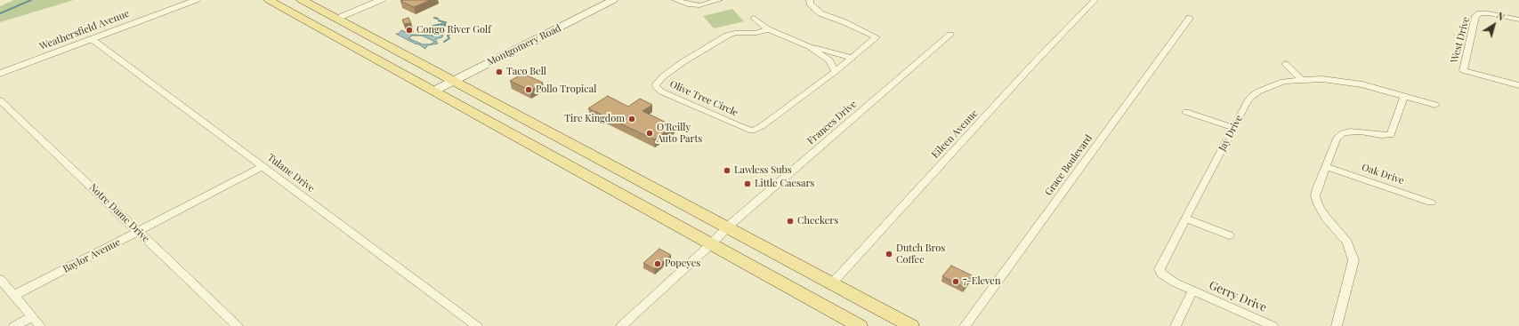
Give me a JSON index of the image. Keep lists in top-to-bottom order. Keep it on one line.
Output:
{"streets":{"main road":["Montgomery Road"],"street":["Weathersfield Avenue","West Drive","Olive Tree Circle","Frances Drive","Jay Drive","Eileen Avenue","Grace Boulevard","Tulane Drive","Oak Drive","Notre Dame Drive","Baylor Avenue","Gerry Drive"]},"crossings":[["Weathersfield Avenue","Tulane Drive"],["Jay Drive","Gerry Drive"],["Tulane Drive","Baylor Avenue"],["Notre Dame Drive","Baylor Avenue"]],"places":["Congo River Golf","Taco Bell","Pollo Tropical","Tire Kingdom","O'Reilly Auto Parts","Lawless Subs","Little Caesars","Checkers","Dutch Bros Coffee","Popeyes","7-Eleven"],"north":"top right"}
